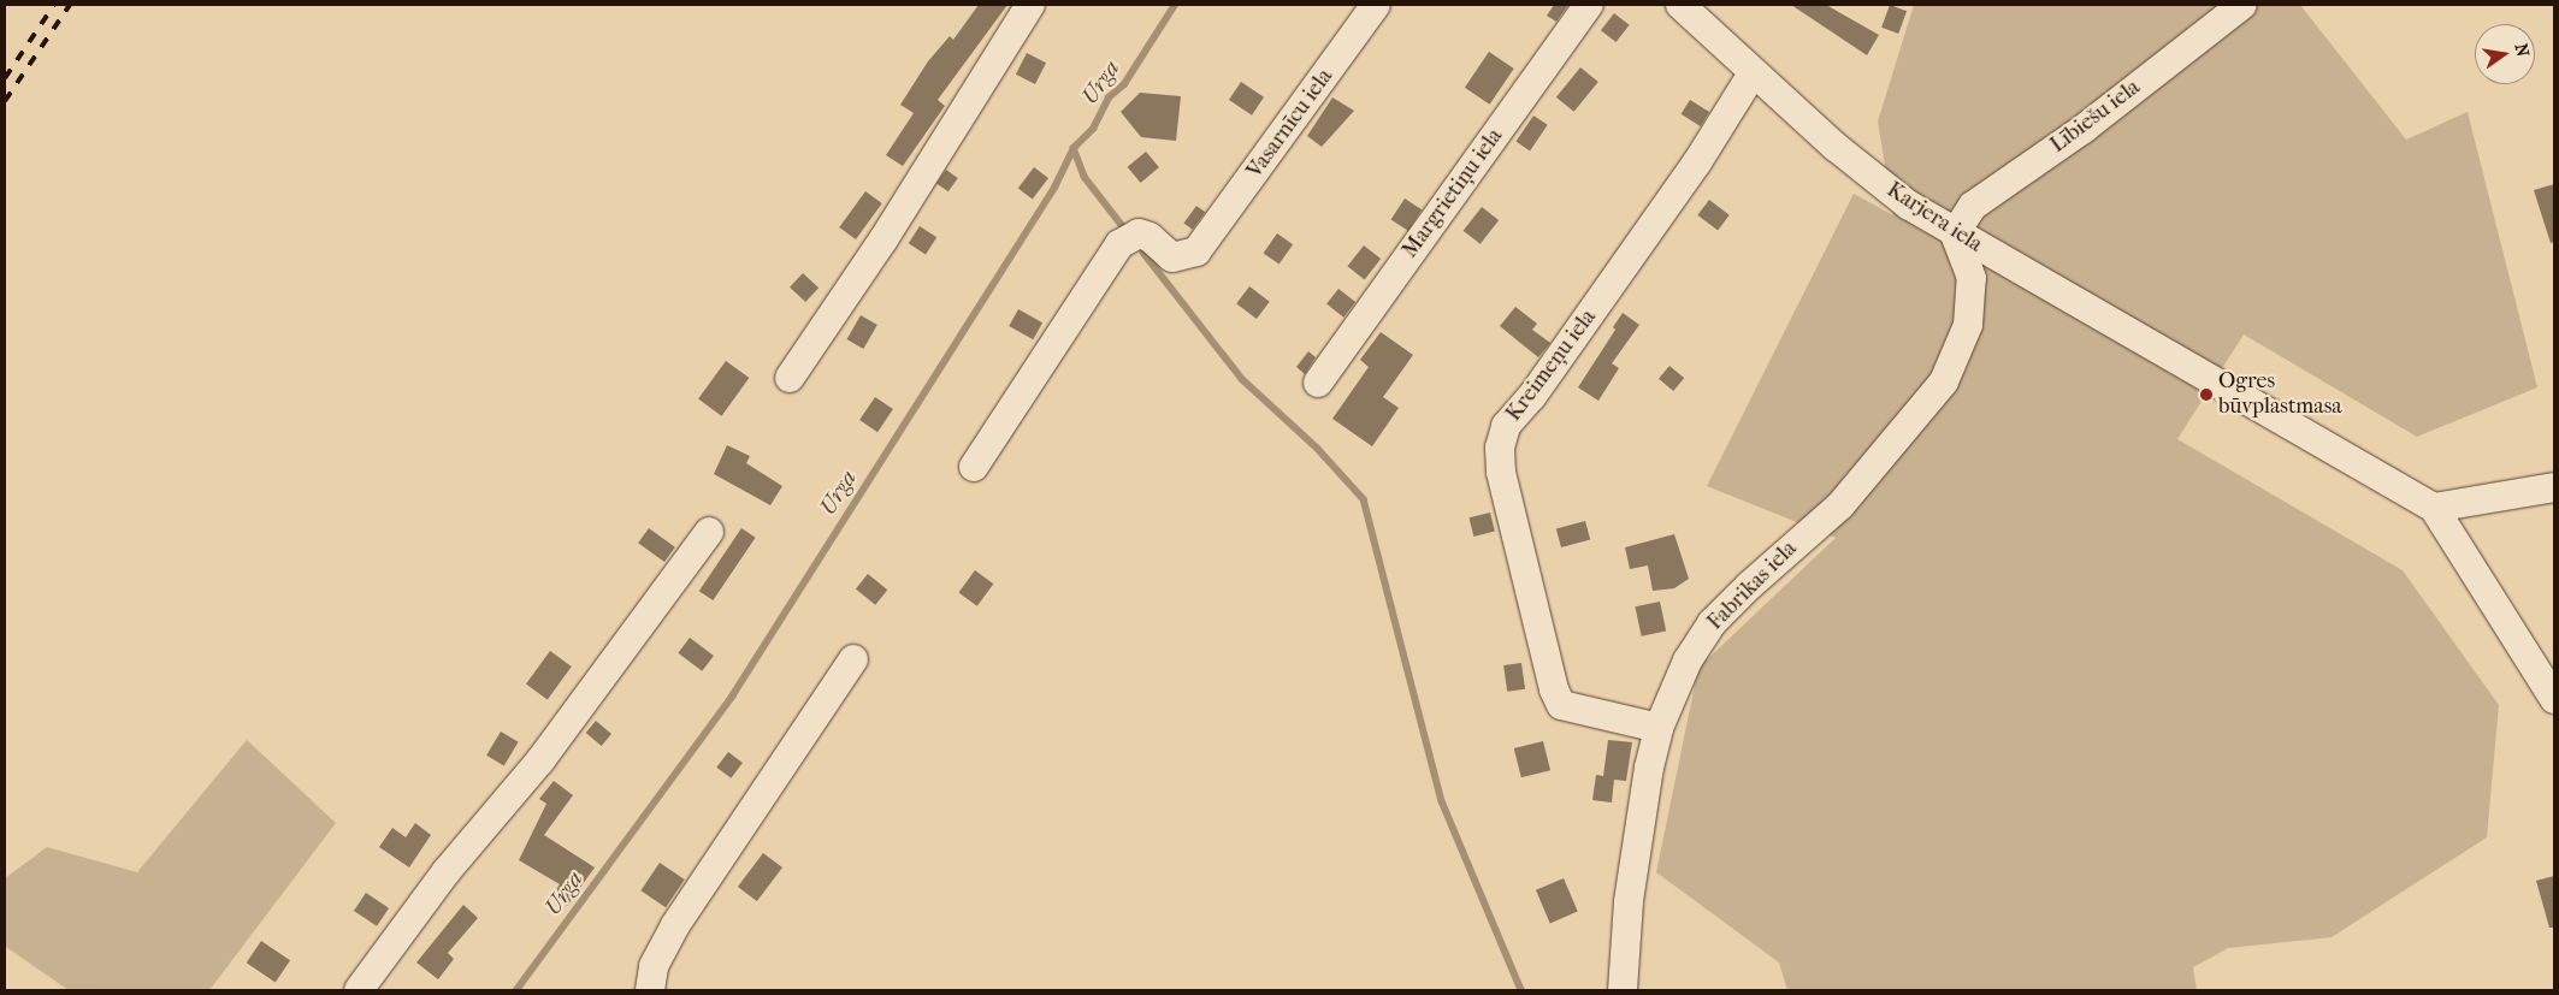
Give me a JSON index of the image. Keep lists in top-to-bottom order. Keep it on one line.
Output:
{"streets":{"street":["Lībiešu iela","Vasarnīcu iela","Margrietiņu iela","Karjera iela","Kreimeņu iela","Fabrikas iela"]},"crossings":[["Lībiešu iela","Karjera iela"],["Lībiešu iela","Fabrikas iela"],["Karjera iela","Kreimeņu iela"],["Karjera iela","Fabrikas iela"],["Kreimeņu iela","Fabrikas iela"]],"water":["Urga"],"places":["Ogres būvplastmasa"],"north":"right"}
